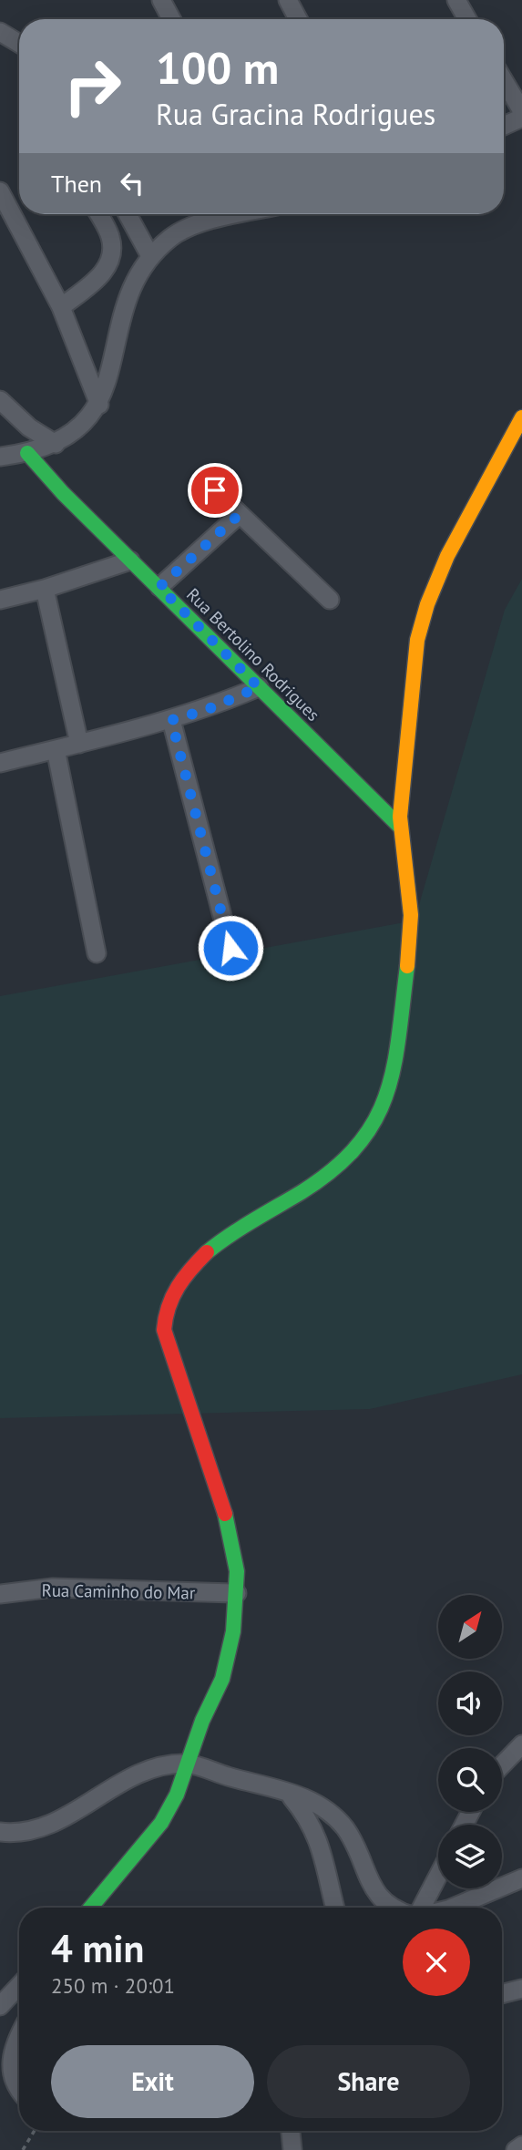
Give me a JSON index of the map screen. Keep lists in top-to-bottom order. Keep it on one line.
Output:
{"streets":{"street":["Rua Bertolino Rodrigues","Rua Caminho do Mar"]},"north":"top right","page":{"turn":["100 m","Rua Gracina Rodrigues"],"then":"Then","heading":["4 min","250 m · 20:01"],"buttons":["Exit","Share"]}}
